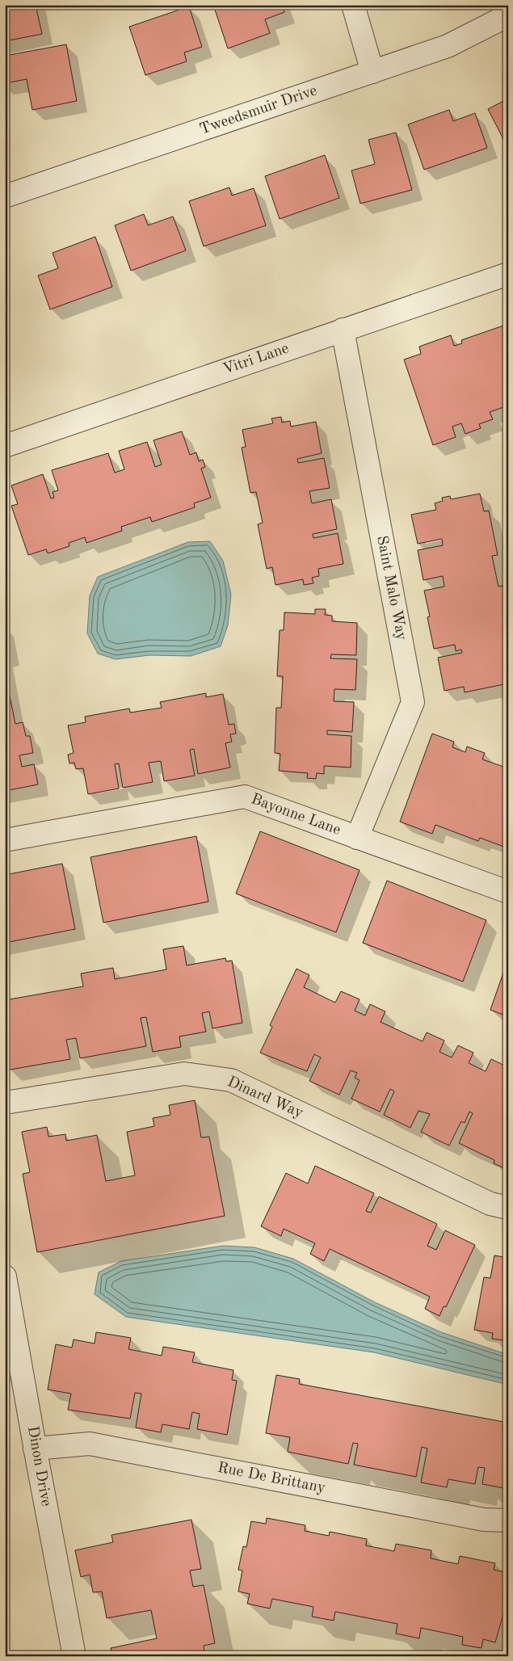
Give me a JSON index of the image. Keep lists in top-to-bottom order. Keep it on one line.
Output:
{"streets":{"street":["Tweedsmuir Drive","Vitri Lane","Saint Malo Way","Bayonne Lane","Dinard Way","Dinon Drive","Rue De Brittany"]},"crossings":[["Vitri Lane","Saint Malo Way"],["Saint Malo Way","Bayonne Lane"],["Dinon Drive","Rue De Brittany"]]}
